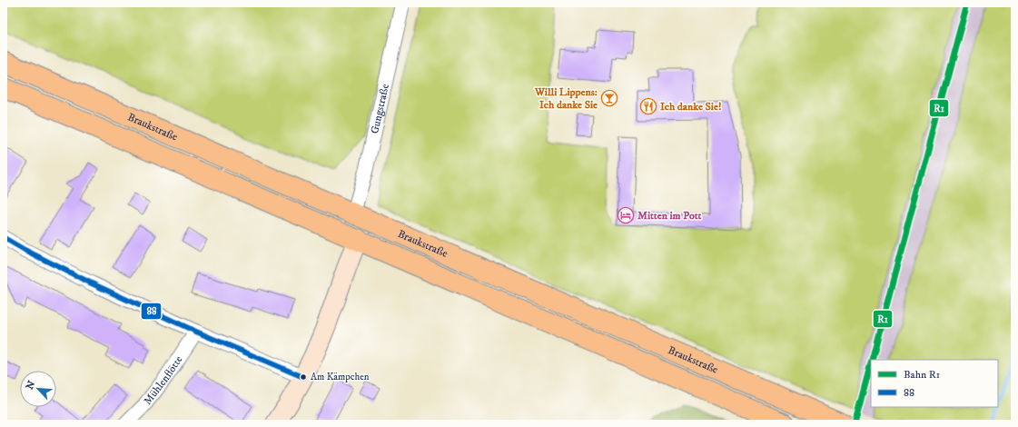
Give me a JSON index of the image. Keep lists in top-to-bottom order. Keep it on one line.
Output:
{"streets":{"main road":["Braukstraße"],"street":["Gungstraße","Mühlenflötte"]},"crossings":[["Gungstraße","Braukstraße"]],"places":{"bar":["Willi Lippens: Ich danke Sie"],"restaurant":["Ich danke Sie!"],"hotel":["Mitten im Pott"],"other":["Am Kämpchen"]},"lines":["rail line R1","transit line 88"],"legend":["Bahn R1","88"],"north":"top left"}
